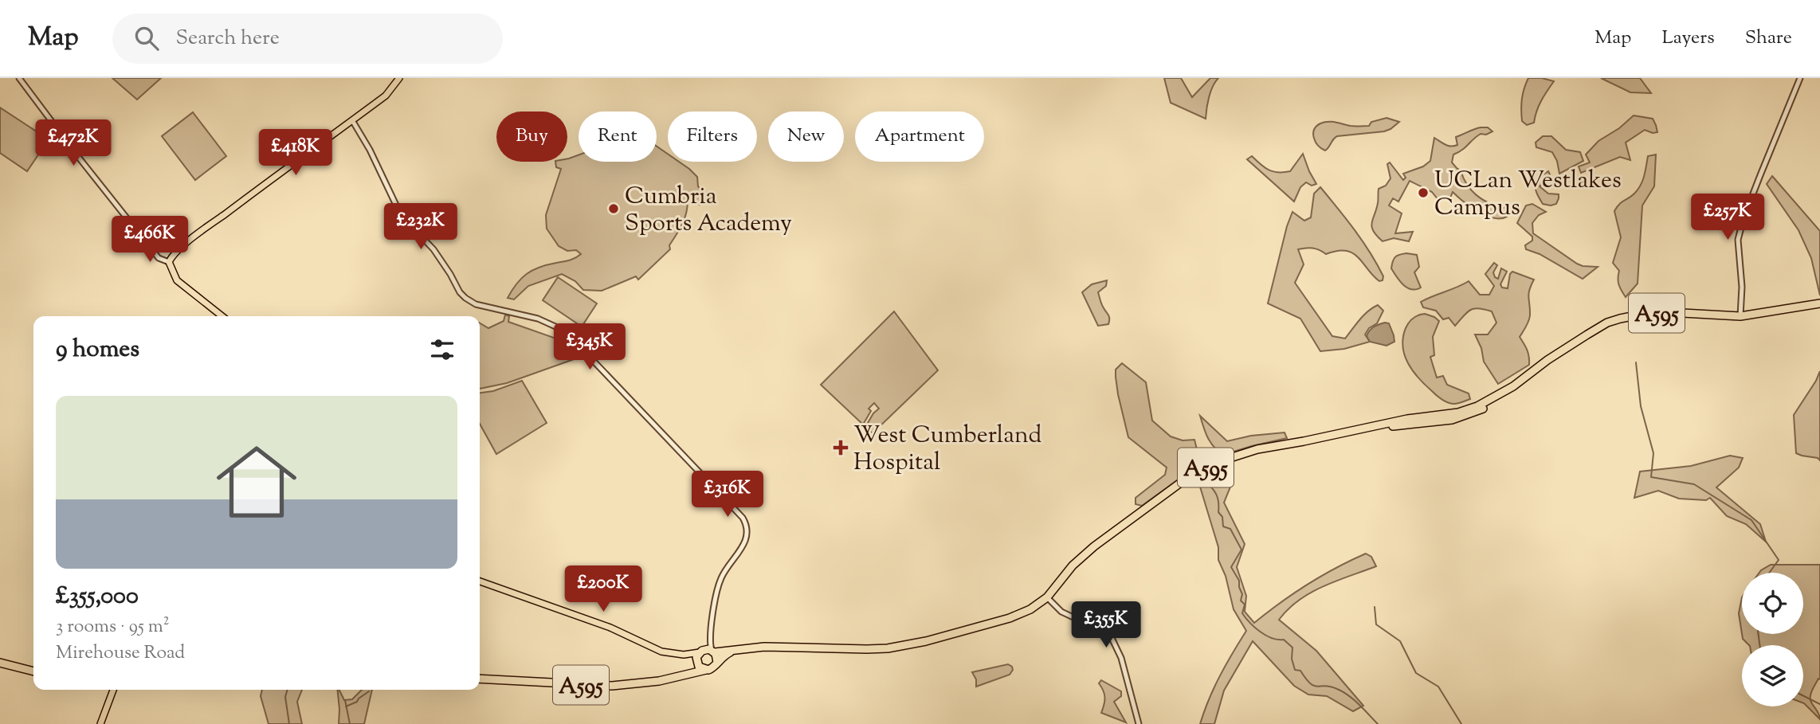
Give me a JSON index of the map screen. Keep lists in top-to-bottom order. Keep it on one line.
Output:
{"streets":{"highway":["A595"]},"places":{"other":["UCLan Westlakes Campus","Cumbria Sports Academy"],"health":["West Cumberland Hospital"]},"page":{"header":"Map","search":"Search here","nav":["Map","Layers","Share"],"chip":["Buy","Rent","Filters","New","Apartment"],"price":["£472K","£418K","£257K","£232K","£466K","£345K","£316K","£200K","£355K"],"heading":"9 homes","list":[{"name":"£355,000","note":"3 rooms · 95 m² · Mirehouse Road"}]}}
